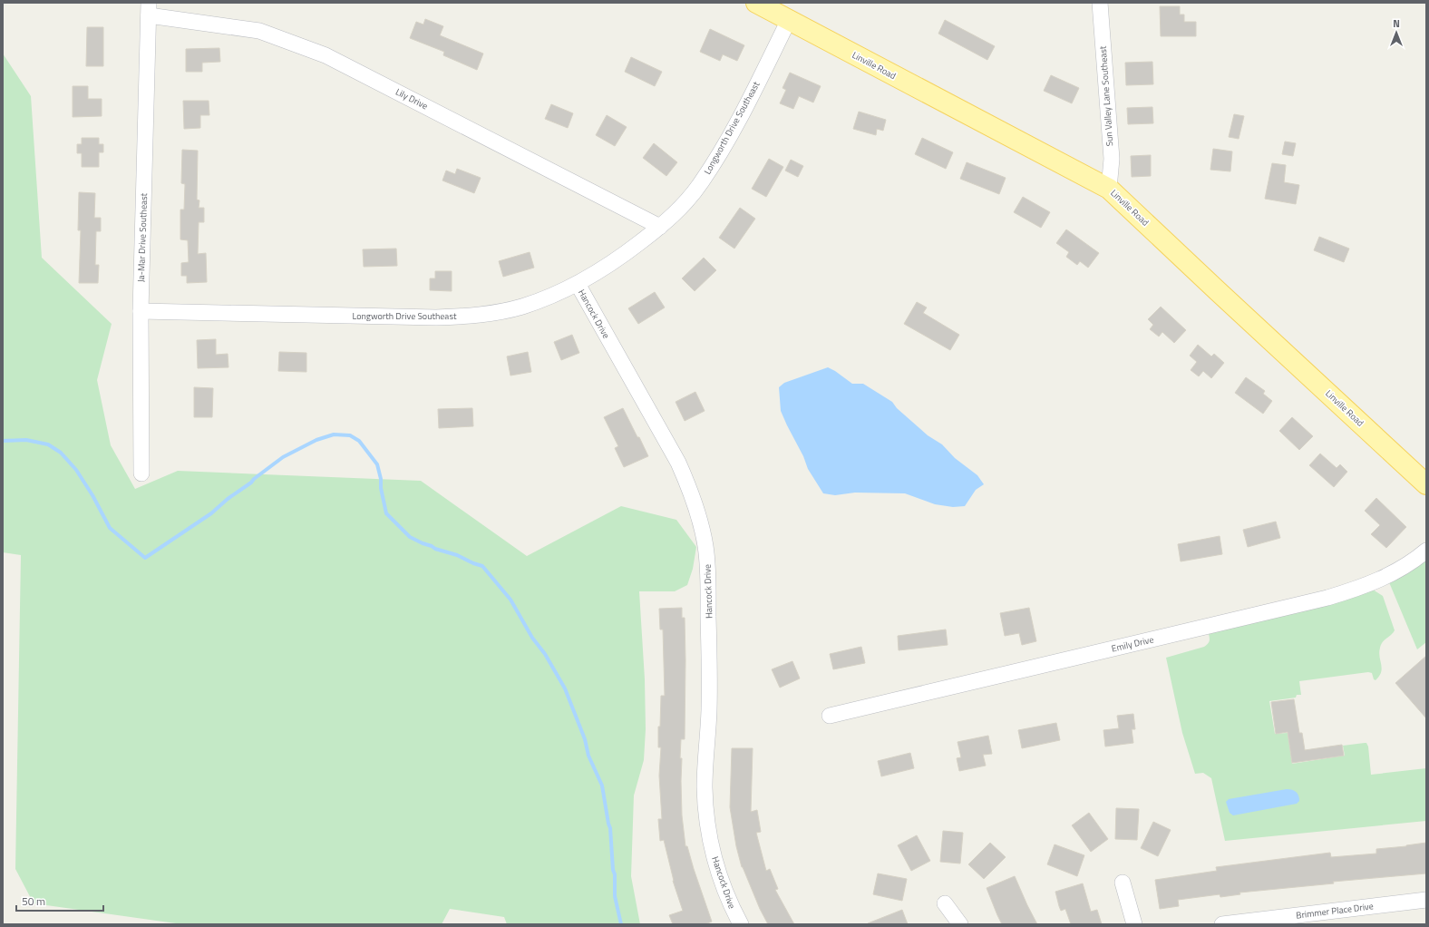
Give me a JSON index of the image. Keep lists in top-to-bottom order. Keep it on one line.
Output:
{"streets":{"main road":["Linville Road"],"street":["Sun Valley Lane Southeast","Lily Drive","Longworth Drive Southeast","Ja-Mar Drive Southeast","Hancock Drive","Emily Drive","Brimmer Place Drive"]},"crossings":[["Linville Road","Sun Valley Lane Southeast"],["Linville Road","Longworth Drive Southeast"],["Lily Drive","Longworth Drive Southeast"],["Lily Drive","Ja-Mar Drive Southeast"],["Longworth Drive Southeast","Ja-Mar Drive Southeast"],["Longworth Drive Southeast","Hancock Drive"]],"scale_bar":"50 m","north":"top"}
